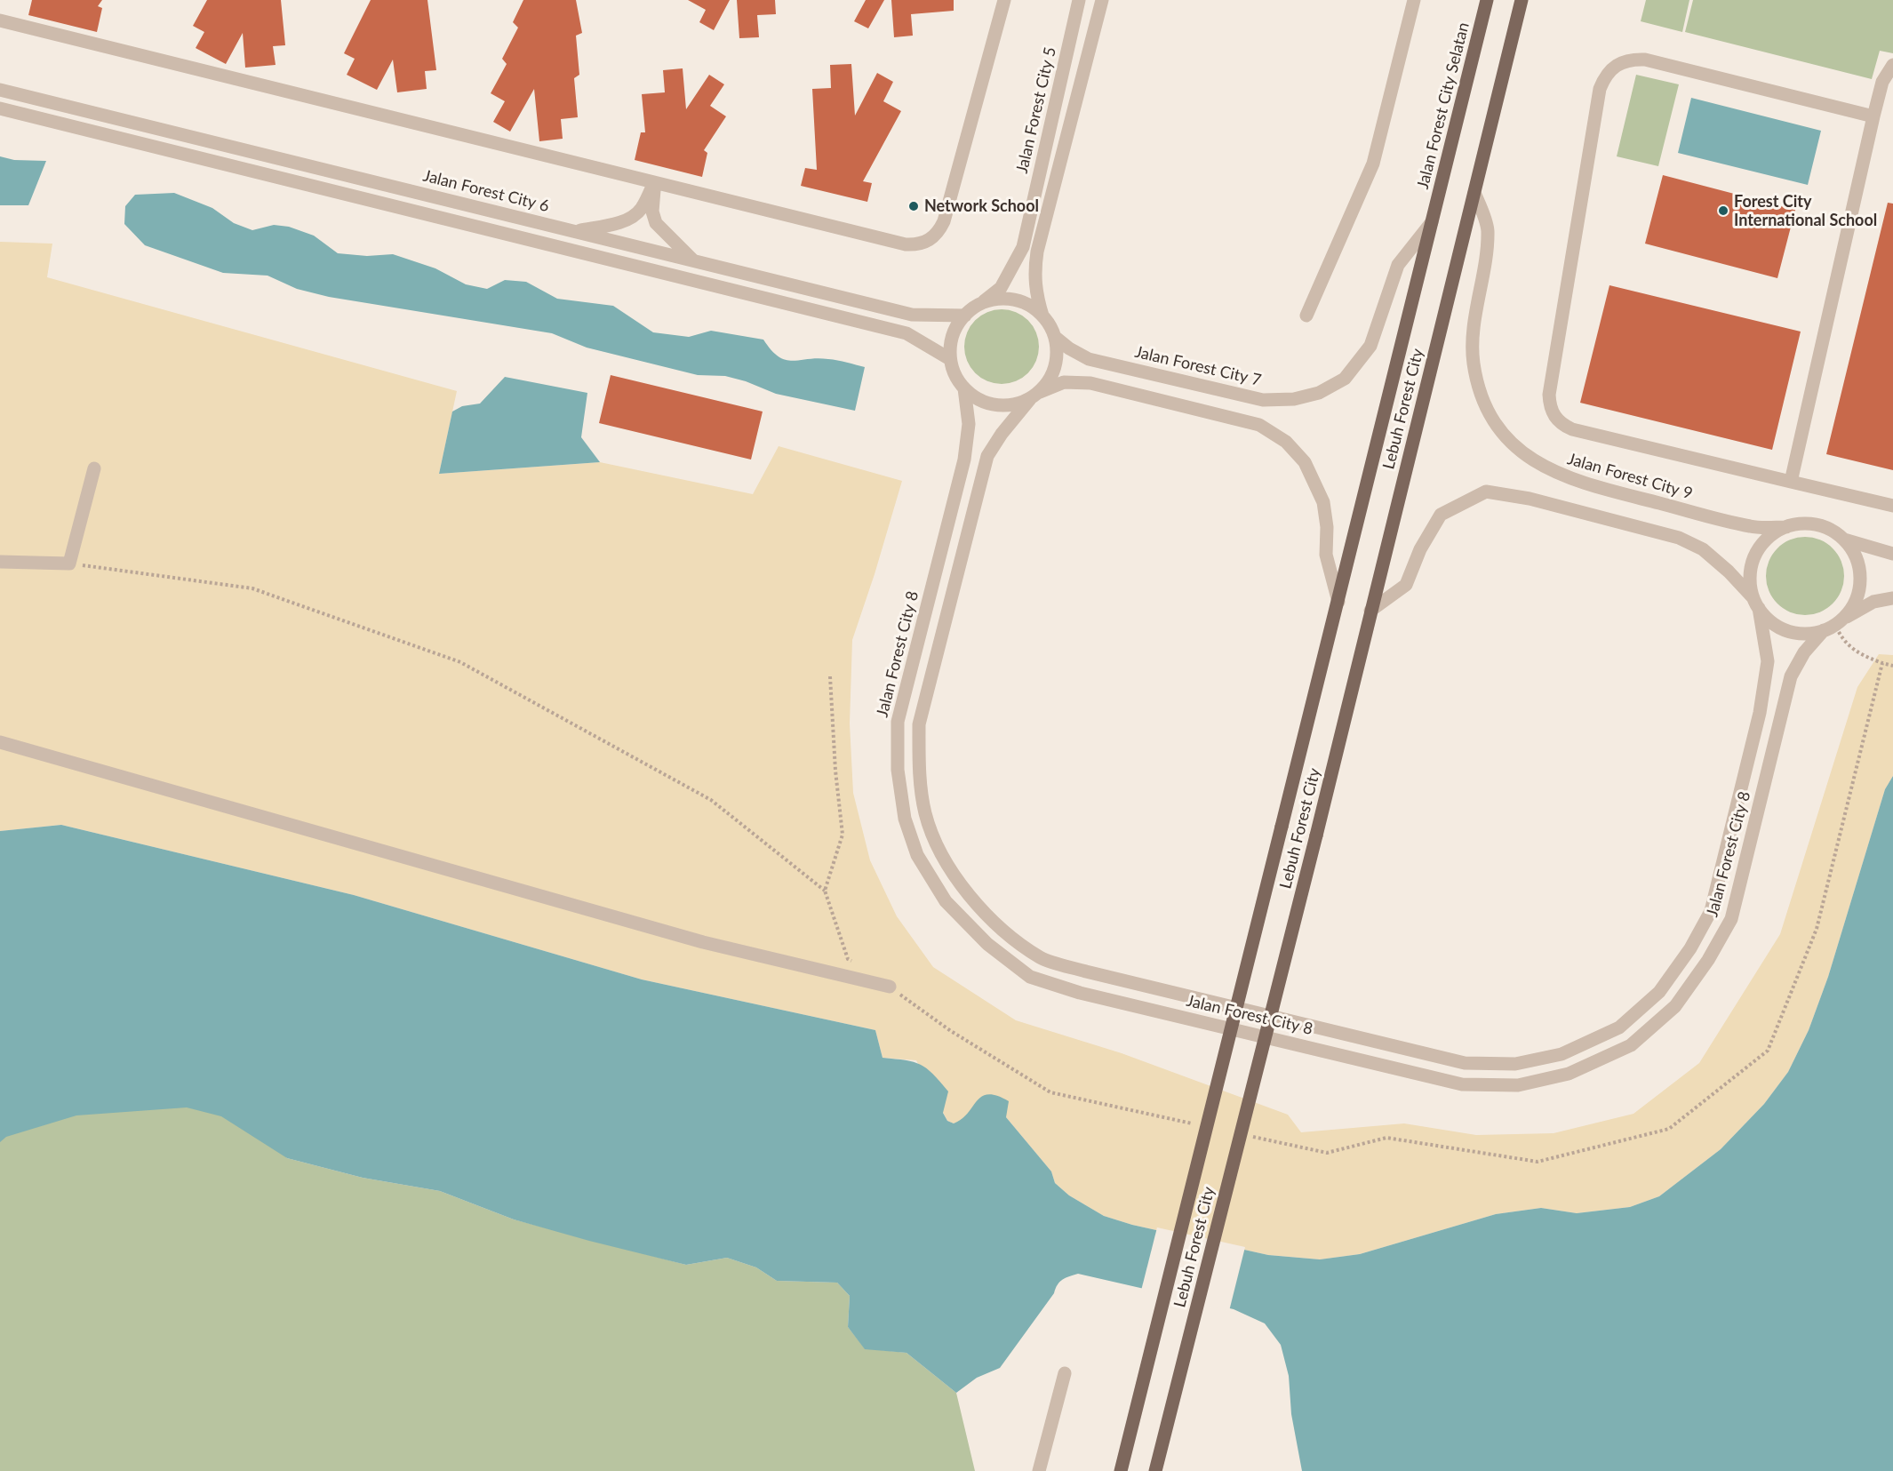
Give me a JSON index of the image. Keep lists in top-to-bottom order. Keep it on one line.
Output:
{"streets":{"main road":["Jalan Forest City Selatan","Lebuh Forest City"],"street":["Jalan Forest City 5","Jalan Forest City 6","Jalan Forest City 7","Jalan Forest City 9","Jalan Forest City 8"]},"crossings":[["Jalan Forest City Selatan","Jalan Forest City 7"],["Jalan Forest City Selatan","Lebuh Forest City"],["Jalan Forest City 5","Jalan Forest City 6"],["Jalan Forest City 5","Jalan Forest City 7"],["Jalan Forest City 5","Jalan Forest City 8"],["Jalan Forest City 6","Jalan Forest City 7"],["Jalan Forest City 6","Jalan Forest City 8"],["Jalan Forest City 7","Lebuh Forest City"],["Jalan Forest City 7","Jalan Forest City 8"],["Lebuh Forest City","Jalan Forest City 9"],["Jalan Forest City 9","Jalan Forest City 8"]],"places":["Network School","Forest City International School"]}
